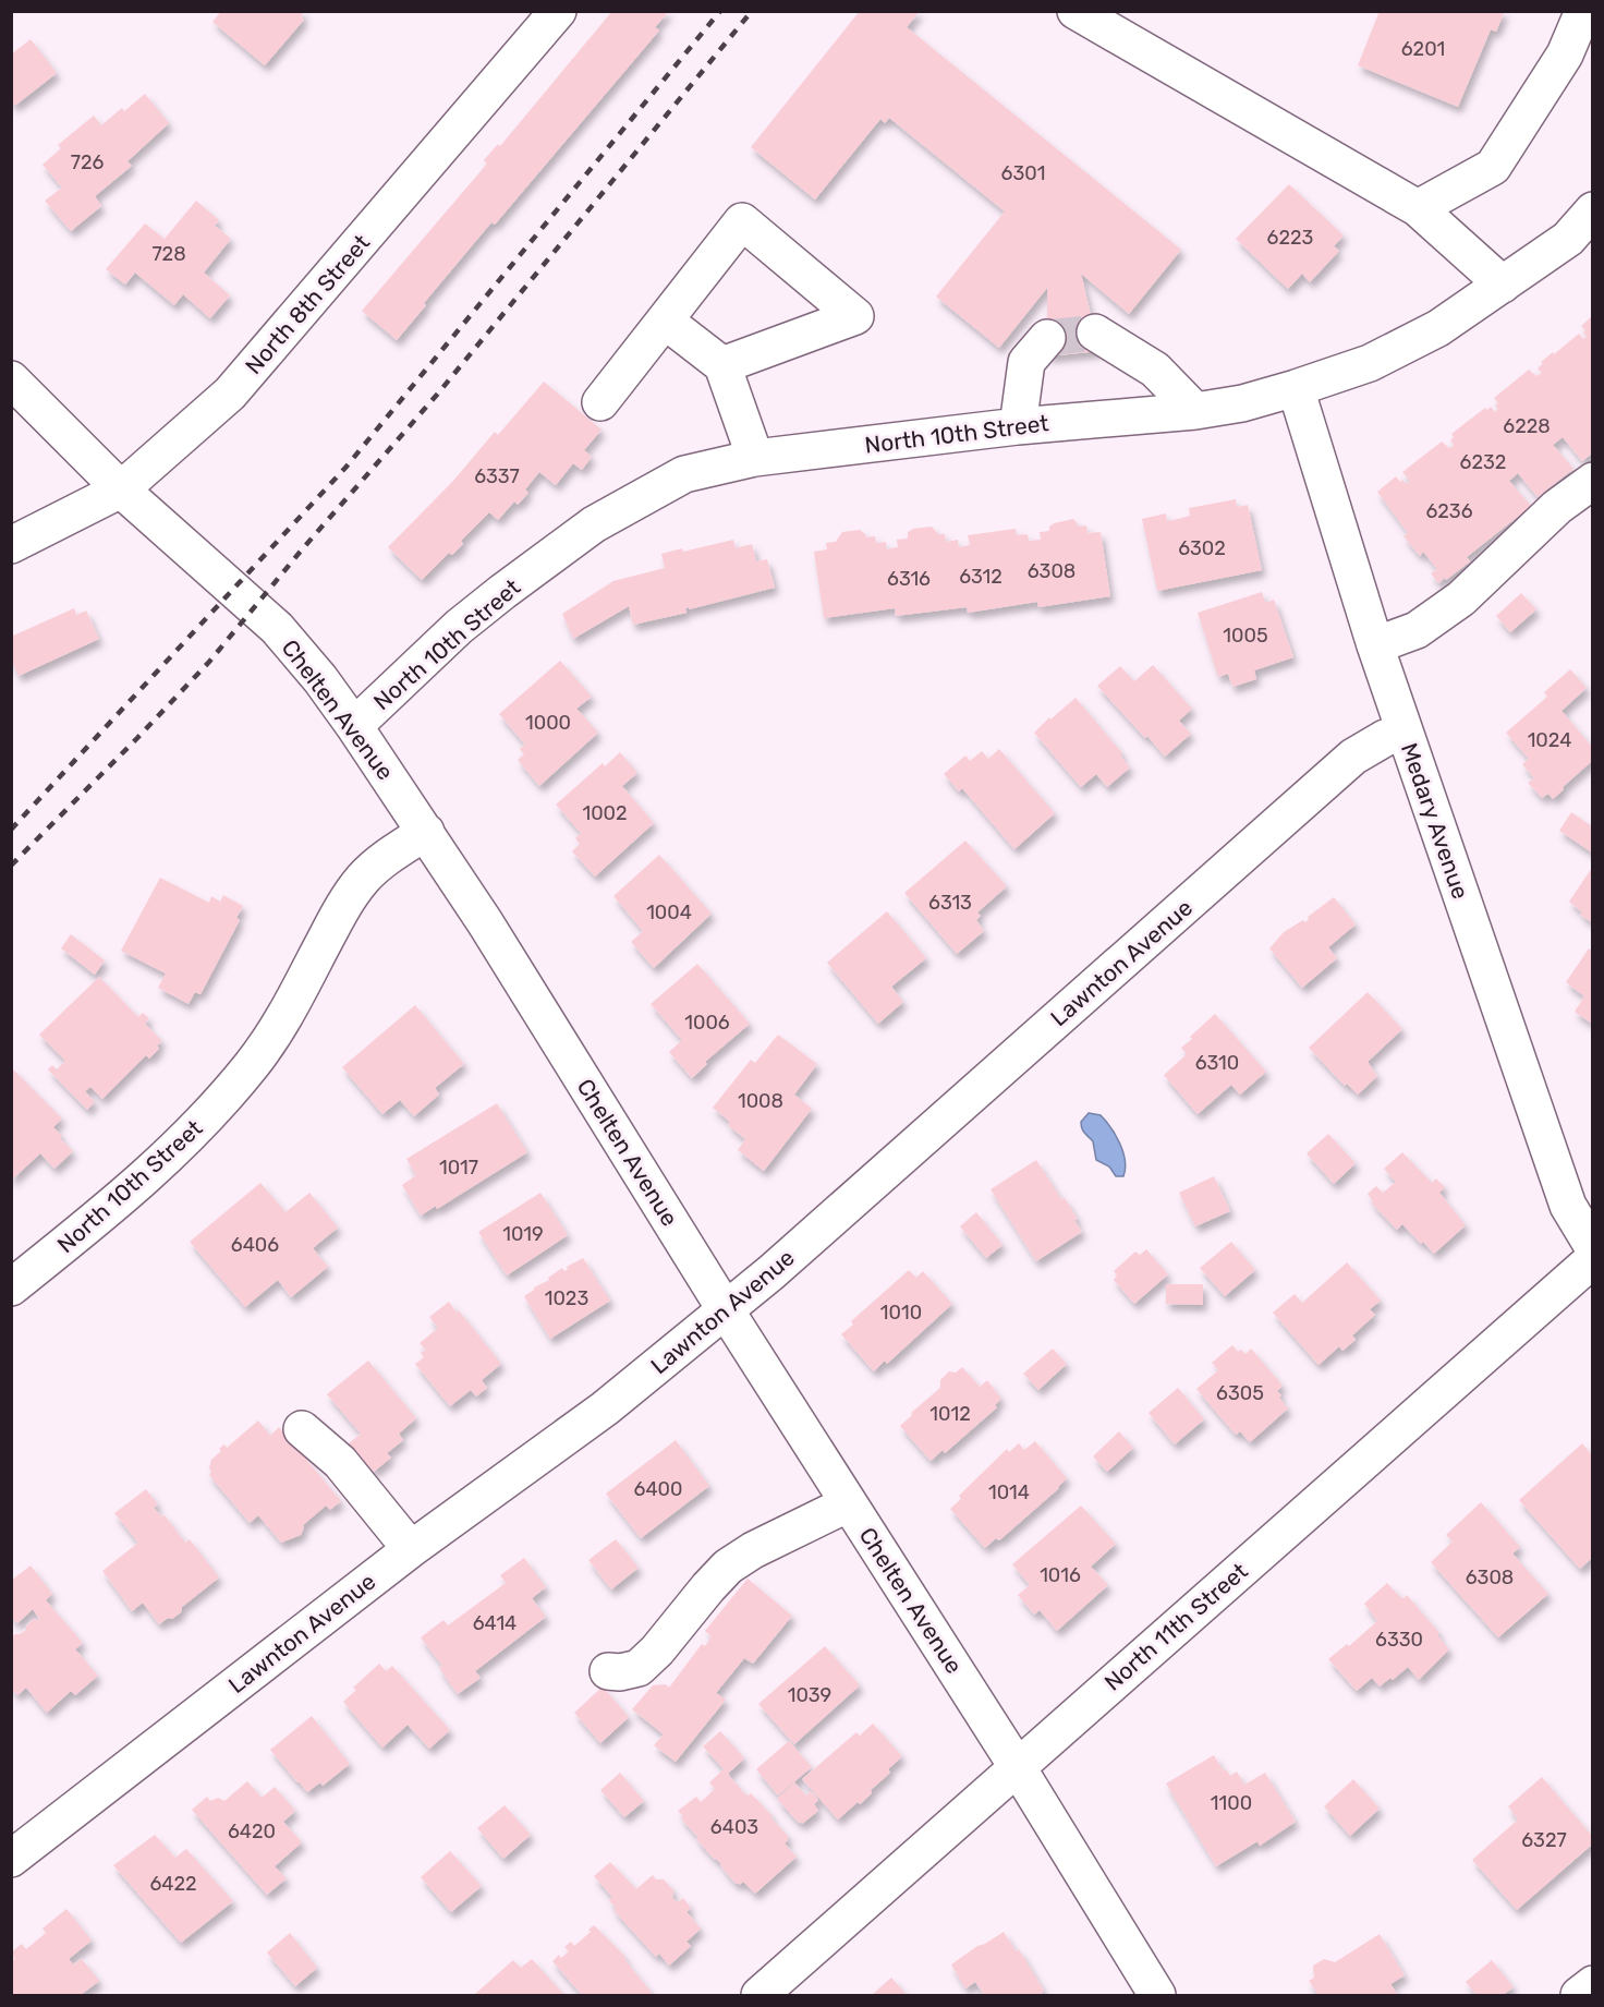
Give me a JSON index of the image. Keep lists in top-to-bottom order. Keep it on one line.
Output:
{"streets":{"street":["North 8th Street","North 10th Street","Chelten Avenue","Medary Avenue","Lawnton Avenue","North 11th Street"]},"crossings":[["North 8th Street","Chelten Avenue"],["North 10th Street","Chelten Avenue"],["North 10th Street","Medary Avenue"],["Chelten Avenue","Lawnton Avenue"],["Chelten Avenue","North 11th Street"],["Medary Avenue","Lawnton Avenue"]],"house_numbers":["6201","726","6301","6223","728","6228","6232","6337","6236","6302","6308","6312","6316","1005","1000","1024","1002","6313","1004","1006","6310","1008","1017","1019","6406","1023","1010","6305","1012","6400","1014","1016","6308","6414","6330","1039","1100","6403","6420","6327","6422"]}
